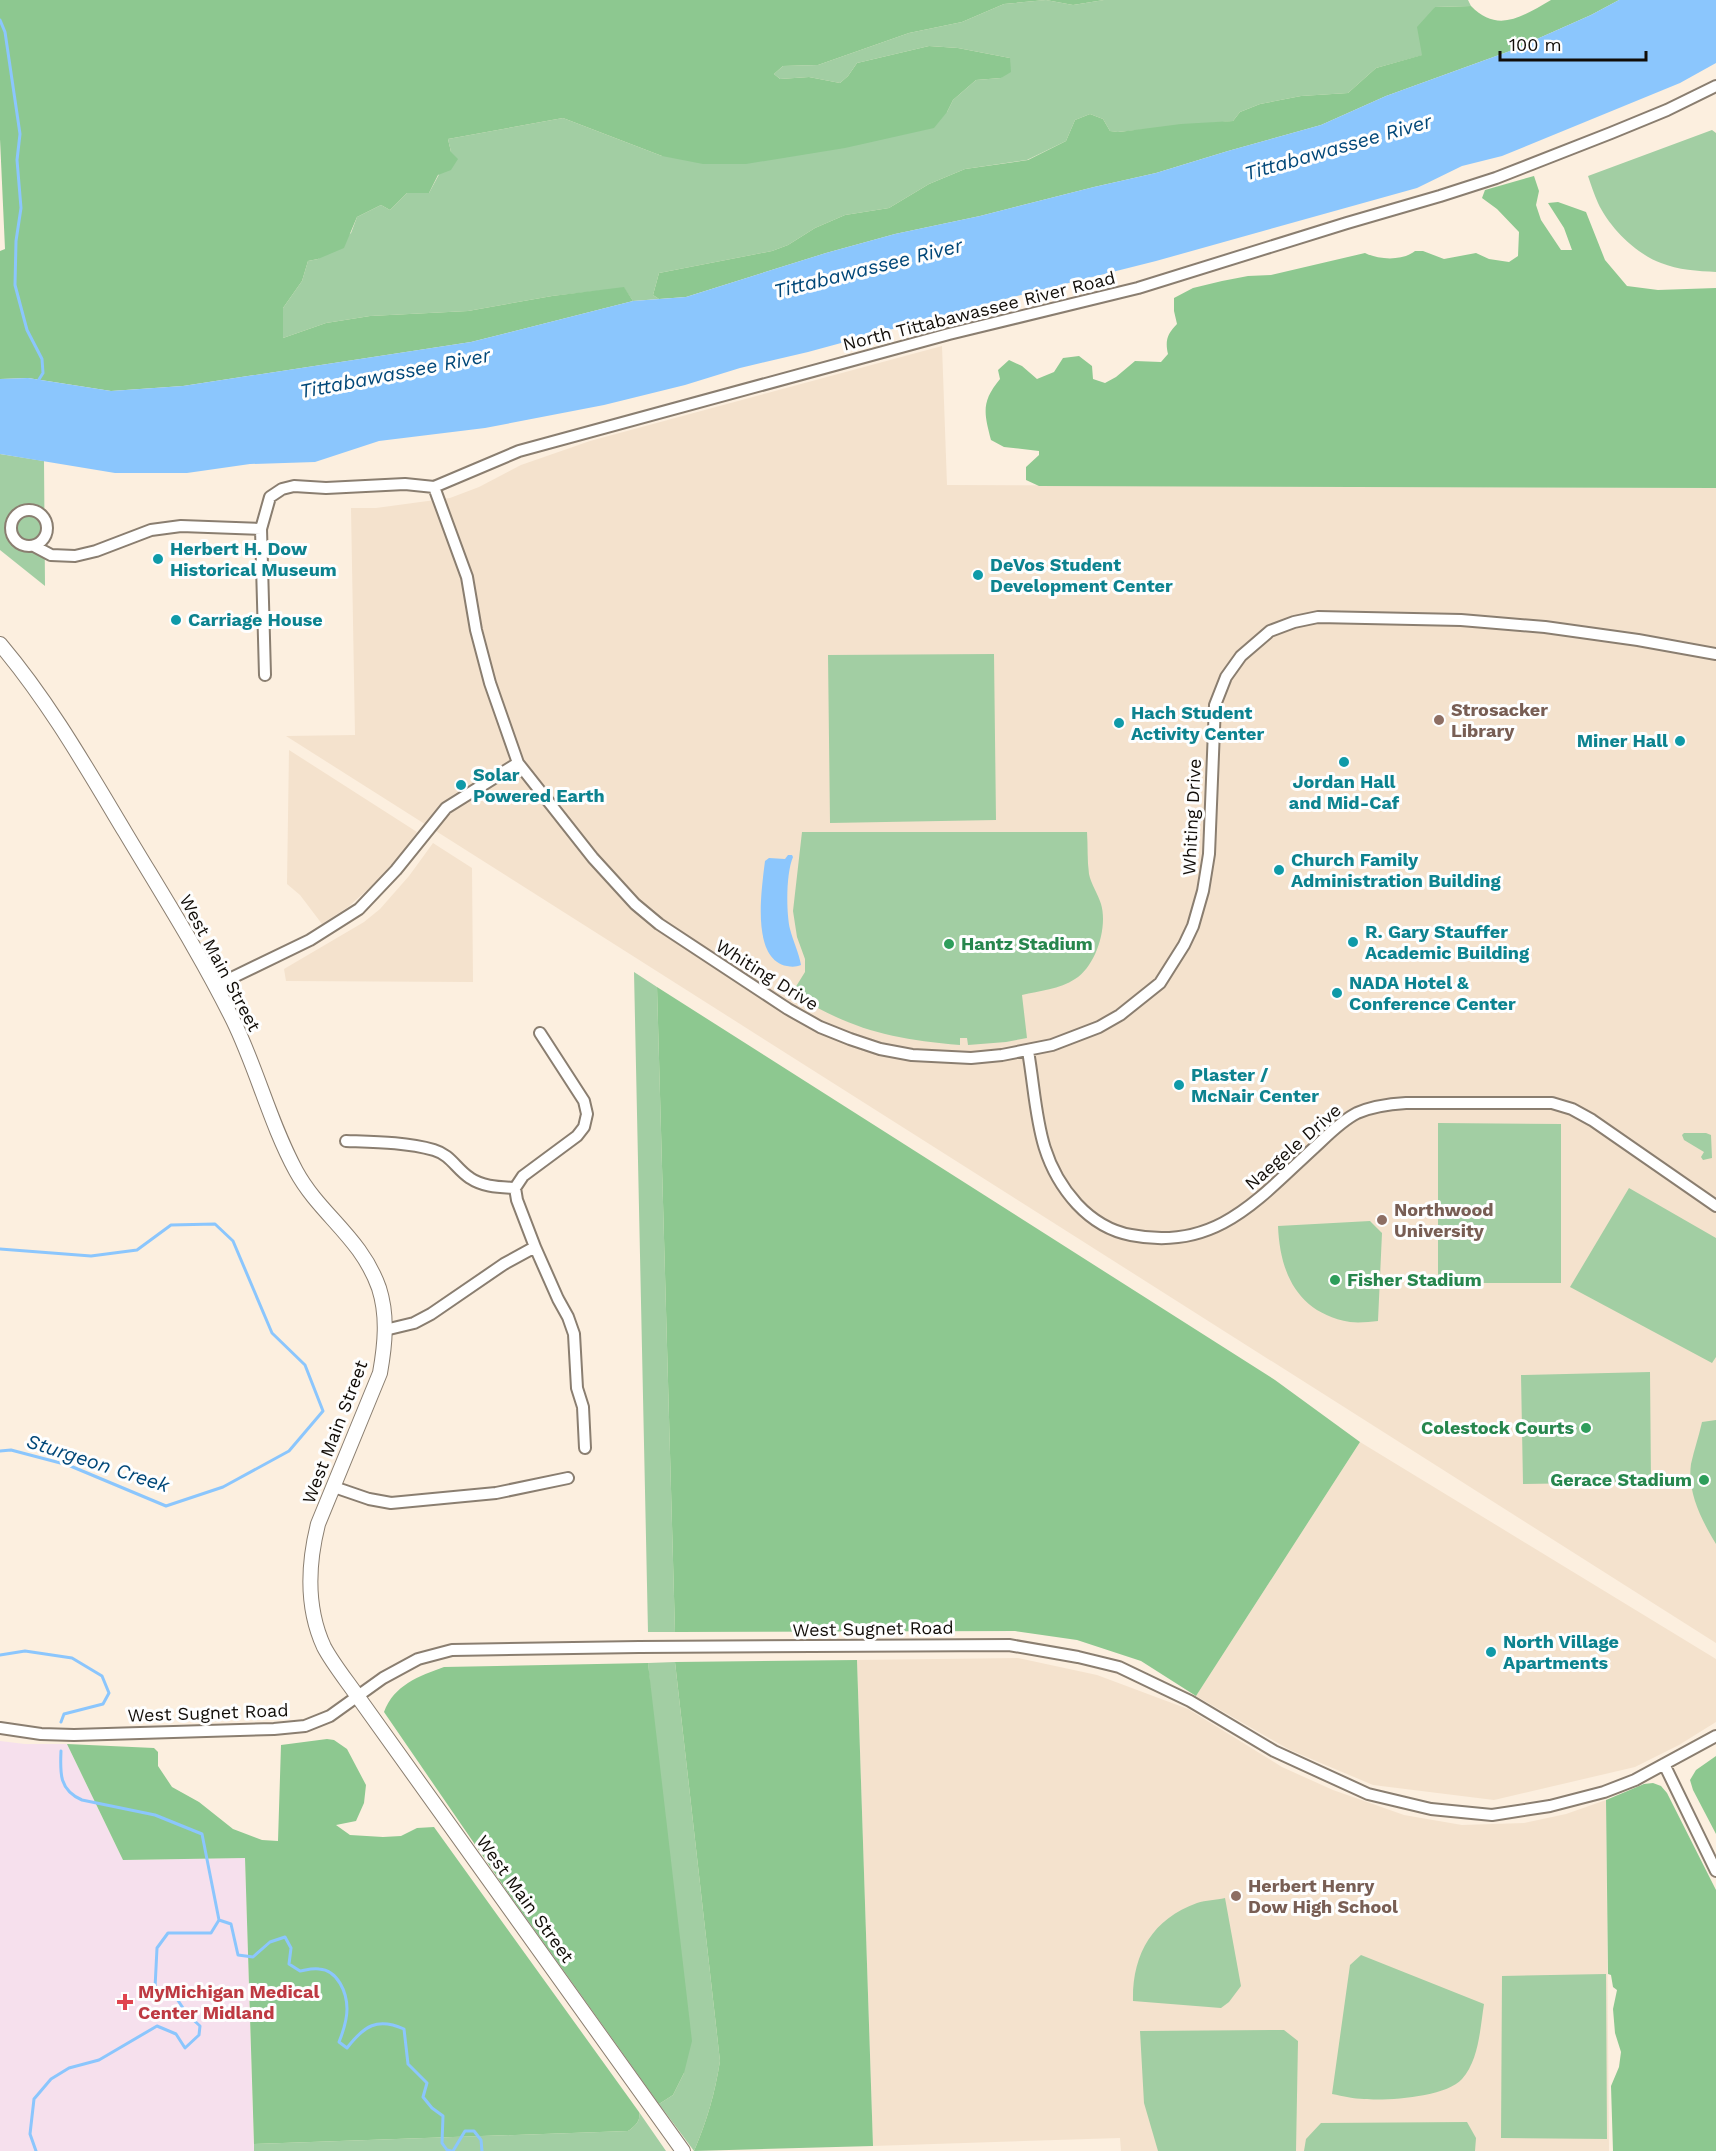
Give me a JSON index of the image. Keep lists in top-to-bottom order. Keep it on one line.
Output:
{"streets":{"street":["North Tittabawassee River Road","Whiting Drive","West Main Street","Naegele Drive","West Sugnet Road"]},"crossings":[["North Tittabawassee River Road","Whiting Drive"],["Whiting Drive","Naegele Drive"],["West Main Street","West Sugnet Road"]],"water":["Tittabawassee River","Sturgeon Creek"],"places":{"other":["Herbert H. Dow Historical Museum","DeVos Student Development Center","Carriage House","Strosacker Library","Hach Student Activity Center","Miner Hall","Jordan Hall and Mid-Caf","Solar Powered Earth","Church Family Administration Building","R. Gary Stauffer Academic Building","Hantz Stadium","NADA Hotel & Conference Center","Plaster / McNair Center","Northwood University","Fisher Stadium","Colestock Courts","Gerace Stadium","North Village Apartments","Herbert Henry Dow High School"],"health":["MyMichigan Medical Center Midland"]},"scale_bar":"100 m"}
